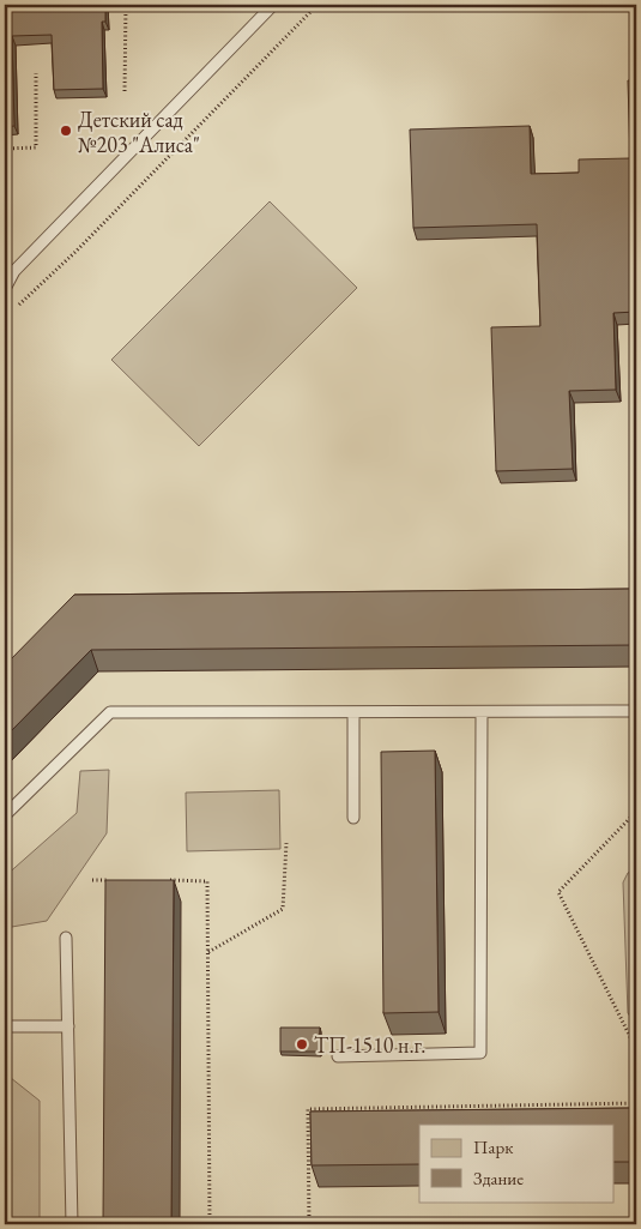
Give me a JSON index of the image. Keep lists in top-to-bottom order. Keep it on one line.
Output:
{"places":["Детский сад №203 \"Алиса\"","ТП-1510 н.г."],"legend":["Парк","Здание"]}
